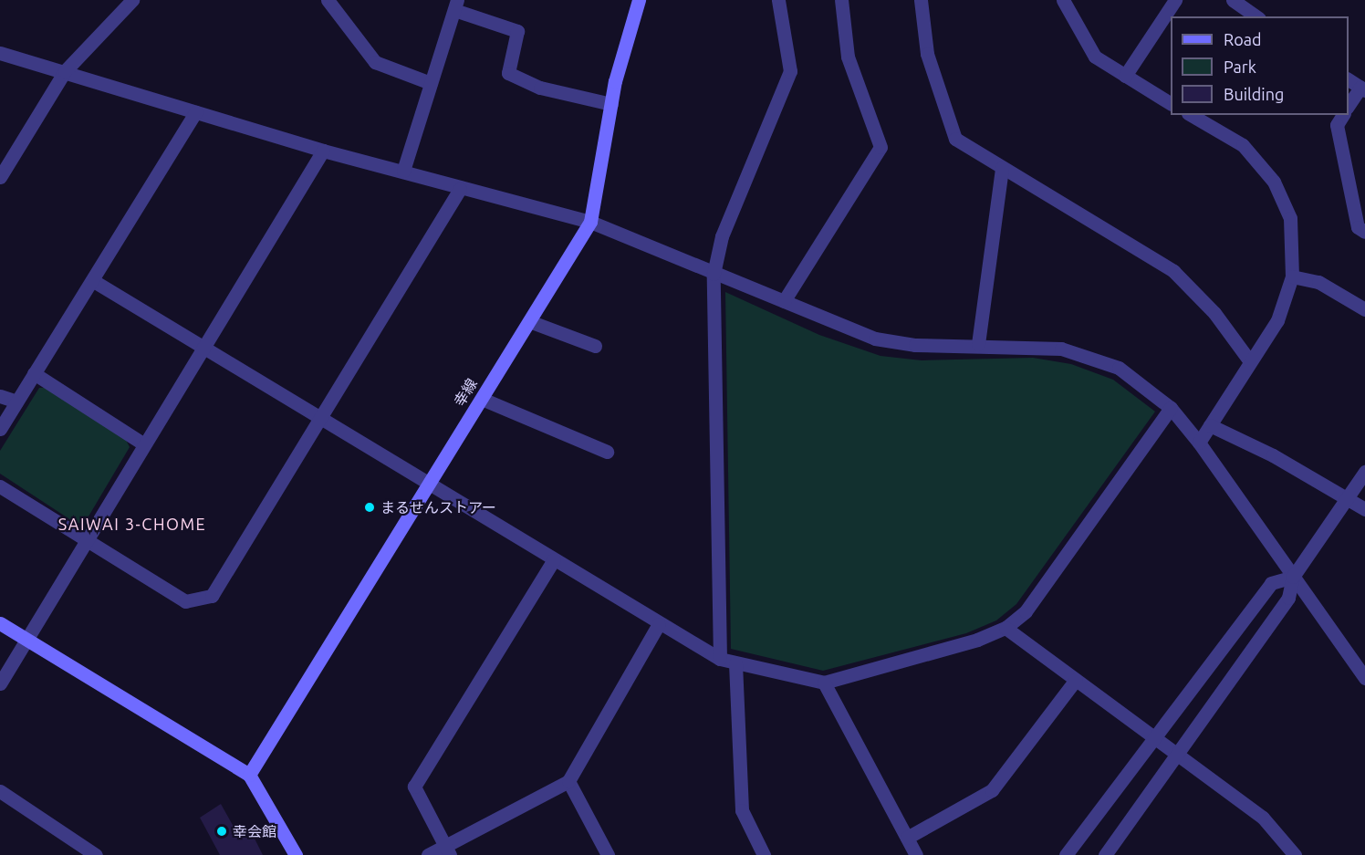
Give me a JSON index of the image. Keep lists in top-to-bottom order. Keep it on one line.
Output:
{"streets":{"street":["幸線"]},"districts":["SAIWAI 3-CHOME"],"places":["まるせんストアー","幸会館"],"legend":["Road","Park","Building"]}
